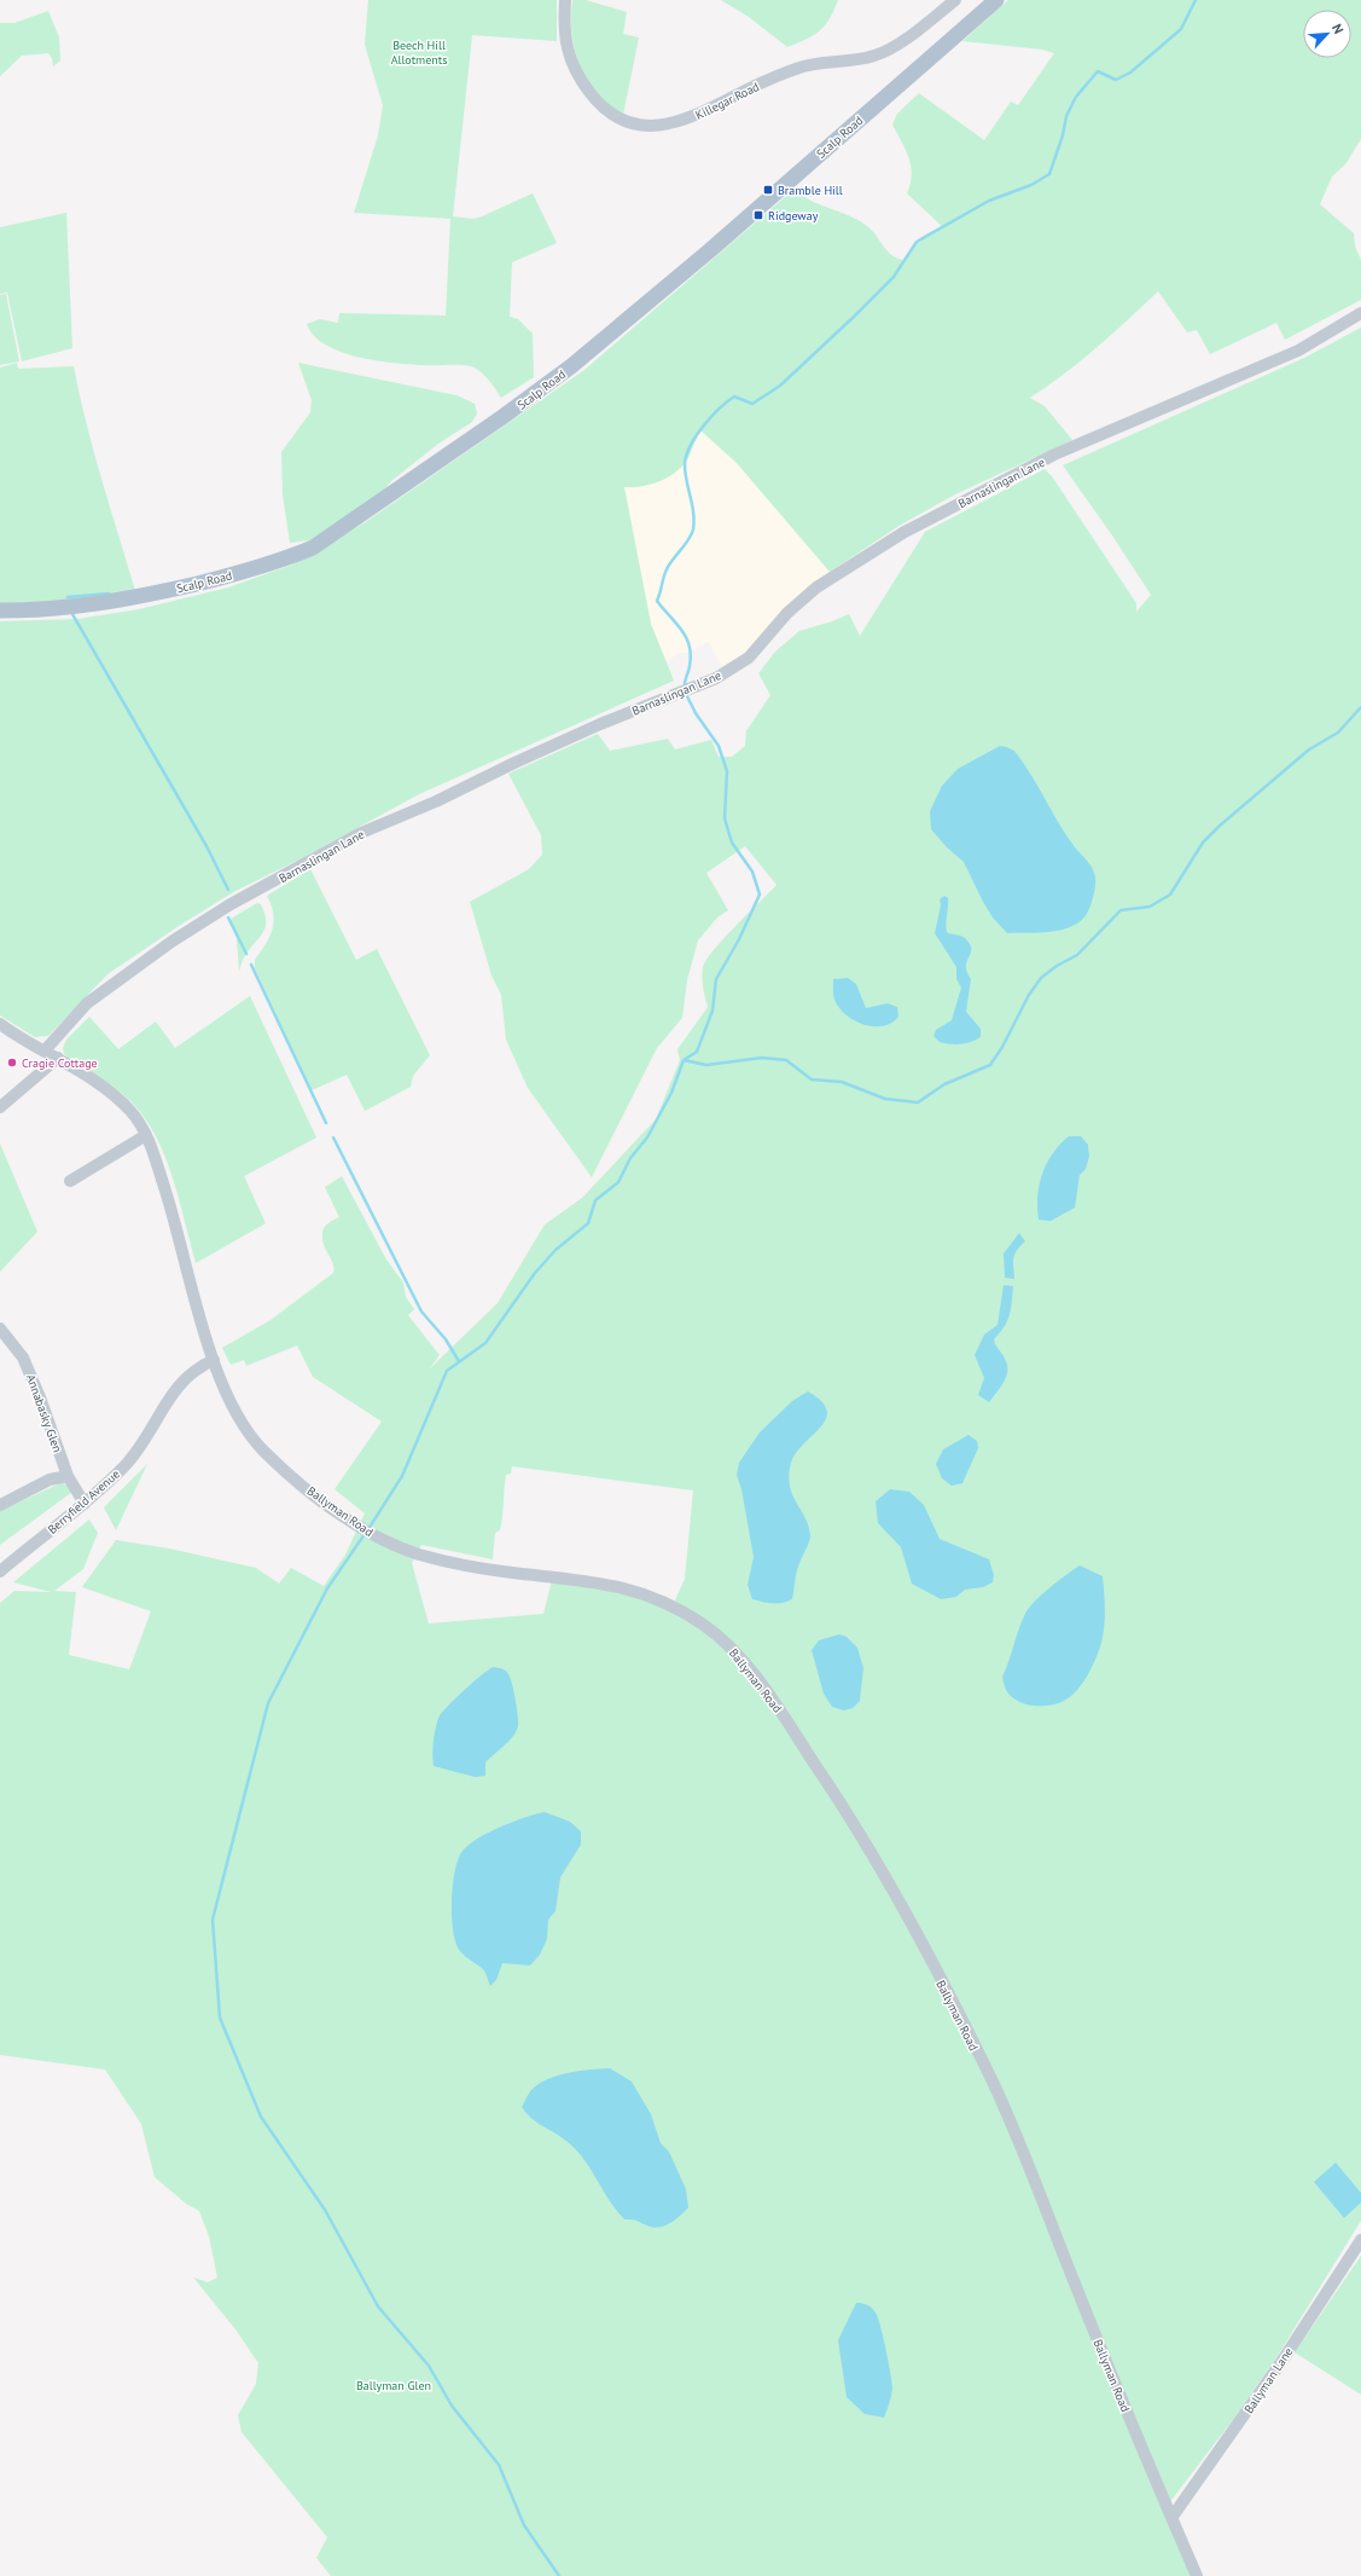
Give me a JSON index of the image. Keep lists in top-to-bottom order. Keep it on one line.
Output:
{"streets":{"main road":["Scalp Road"],"street":["Killegar Road","Barnaslingan Lane","Annabasky Glen","Berryfield Avenue","Ballyman Road","Ballyman Lane"]},"crossings":[["Barnaslingan Lane","Ballyman Road"],["Annabasky Glen","Berryfield Avenue"],["Berryfield Avenue","Ballyman Road"],["Ballyman Road","Ballyman Lane"]],"parks":["Beech Hill Allotments","Ballyman Glen"],"places":{"transit":["Bramble Hill","Ridgeway"],"other":["Cragie Cottage"]},"north":"top right"}
